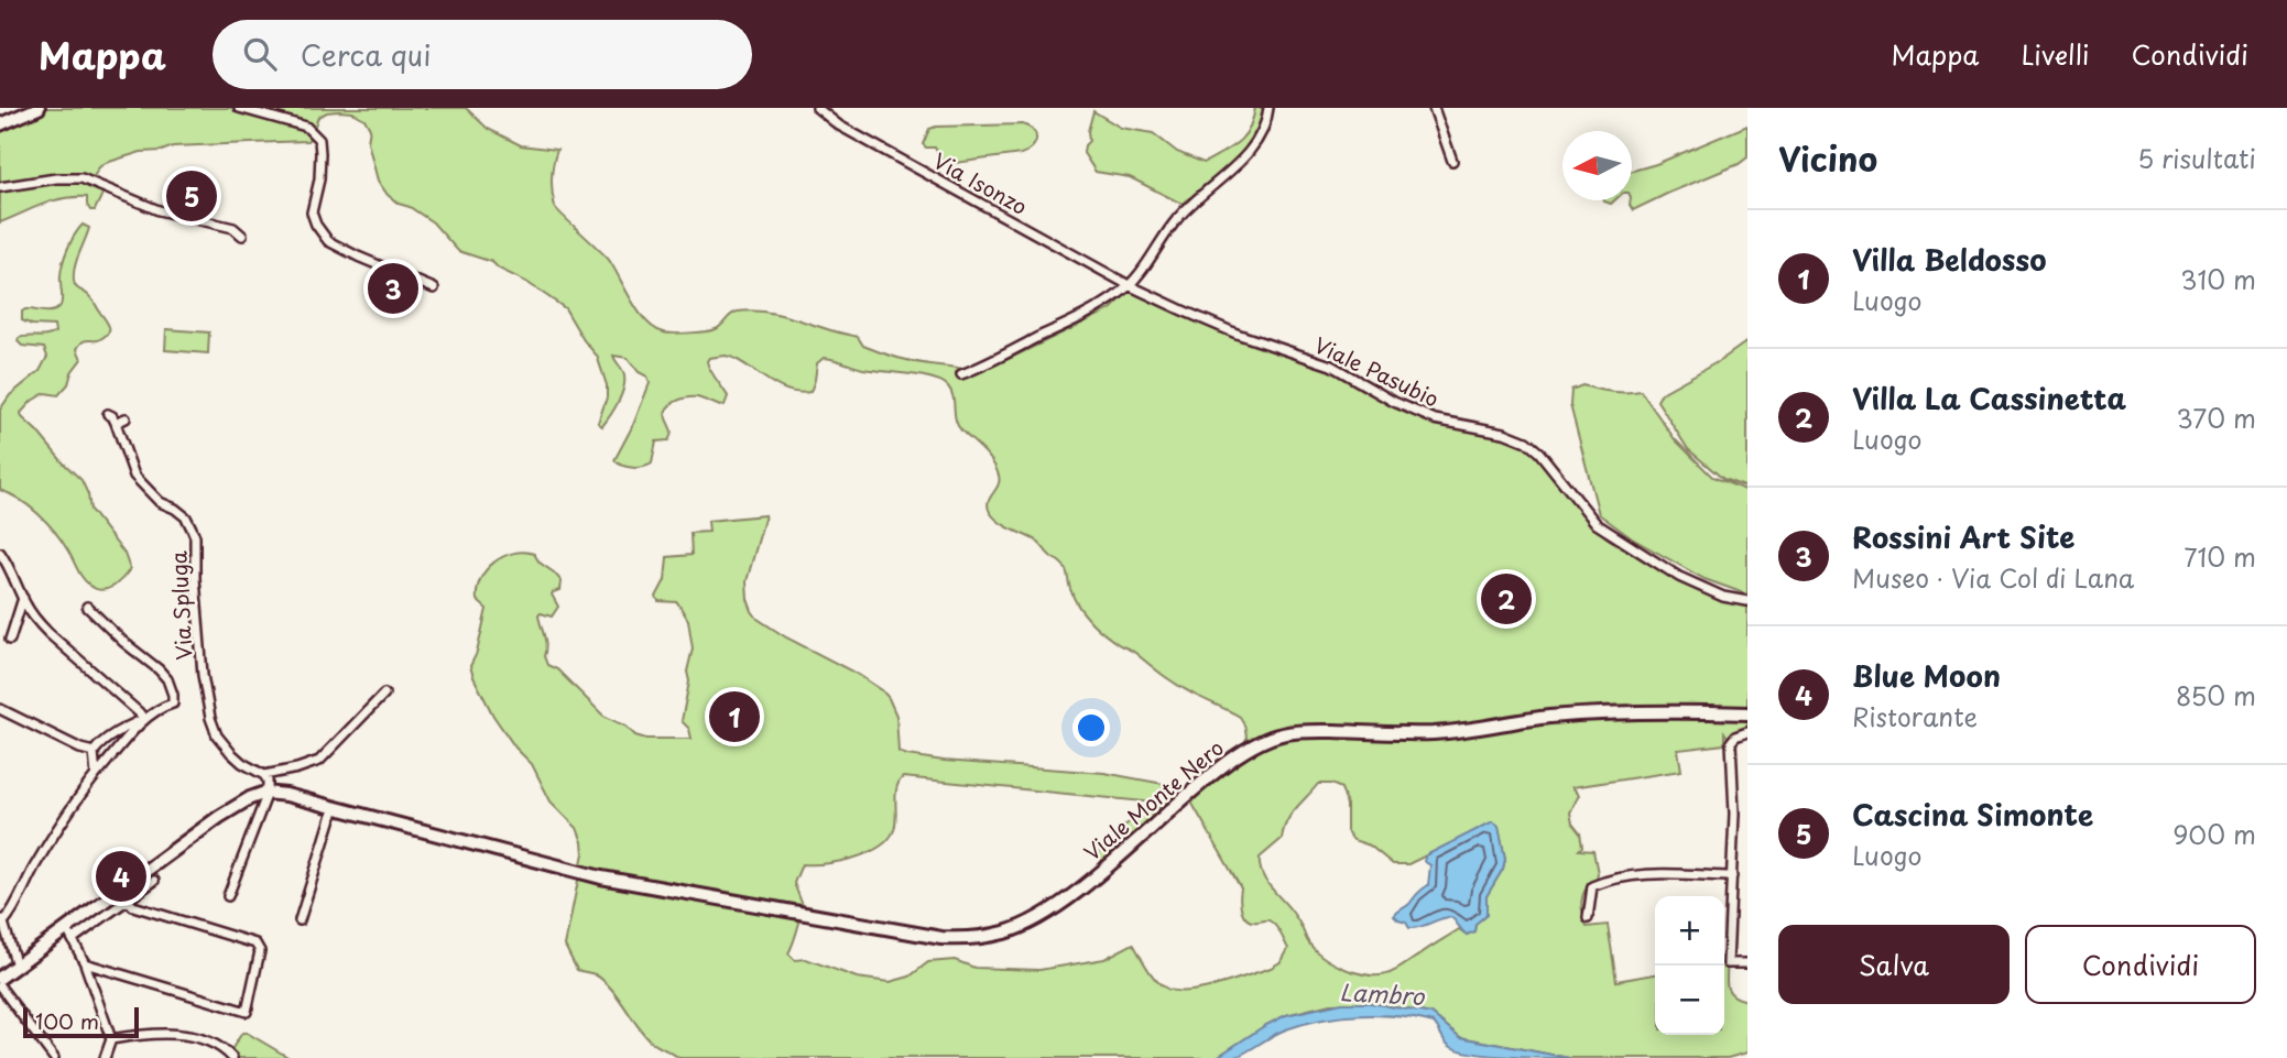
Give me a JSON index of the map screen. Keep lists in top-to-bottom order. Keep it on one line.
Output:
{"streets":{"street":["Via Isonzo","Viale Pasubio","Via Spluga","Viale Monte Nero"]},"crossings":[["Via Isonzo","Viale Pasubio"]],"water":["Lambro"],"scale_bar":"100 m","north":"left","page":{"header":"Mappa","search":"Cerca qui","nav":["Mappa","Livelli","Condividi"],"heading":["Vicino","5 risultati"],"pins":["5","3","2","1","4"],"list":[{"mark":"1","name":"Villa Beldosso","note":"Luogo","value":"310 m"},{"mark":"2","name":"Villa La Cassinetta","note":"Luogo","value":"370 m"},{"mark":"3","name":"Rossini Art Site","note":"Museo · Via Col di Lana","value":"710 m"},{"mark":"4","name":"Blue Moon","note":"Ristorante","value":"850 m"},{"mark":"5","name":"Cascina Simonte","note":"Luogo","value":"900 m"}],"map_buttons":["+","−"],"buttons":["Salva","Condividi"],"scale":"100 m"}}
